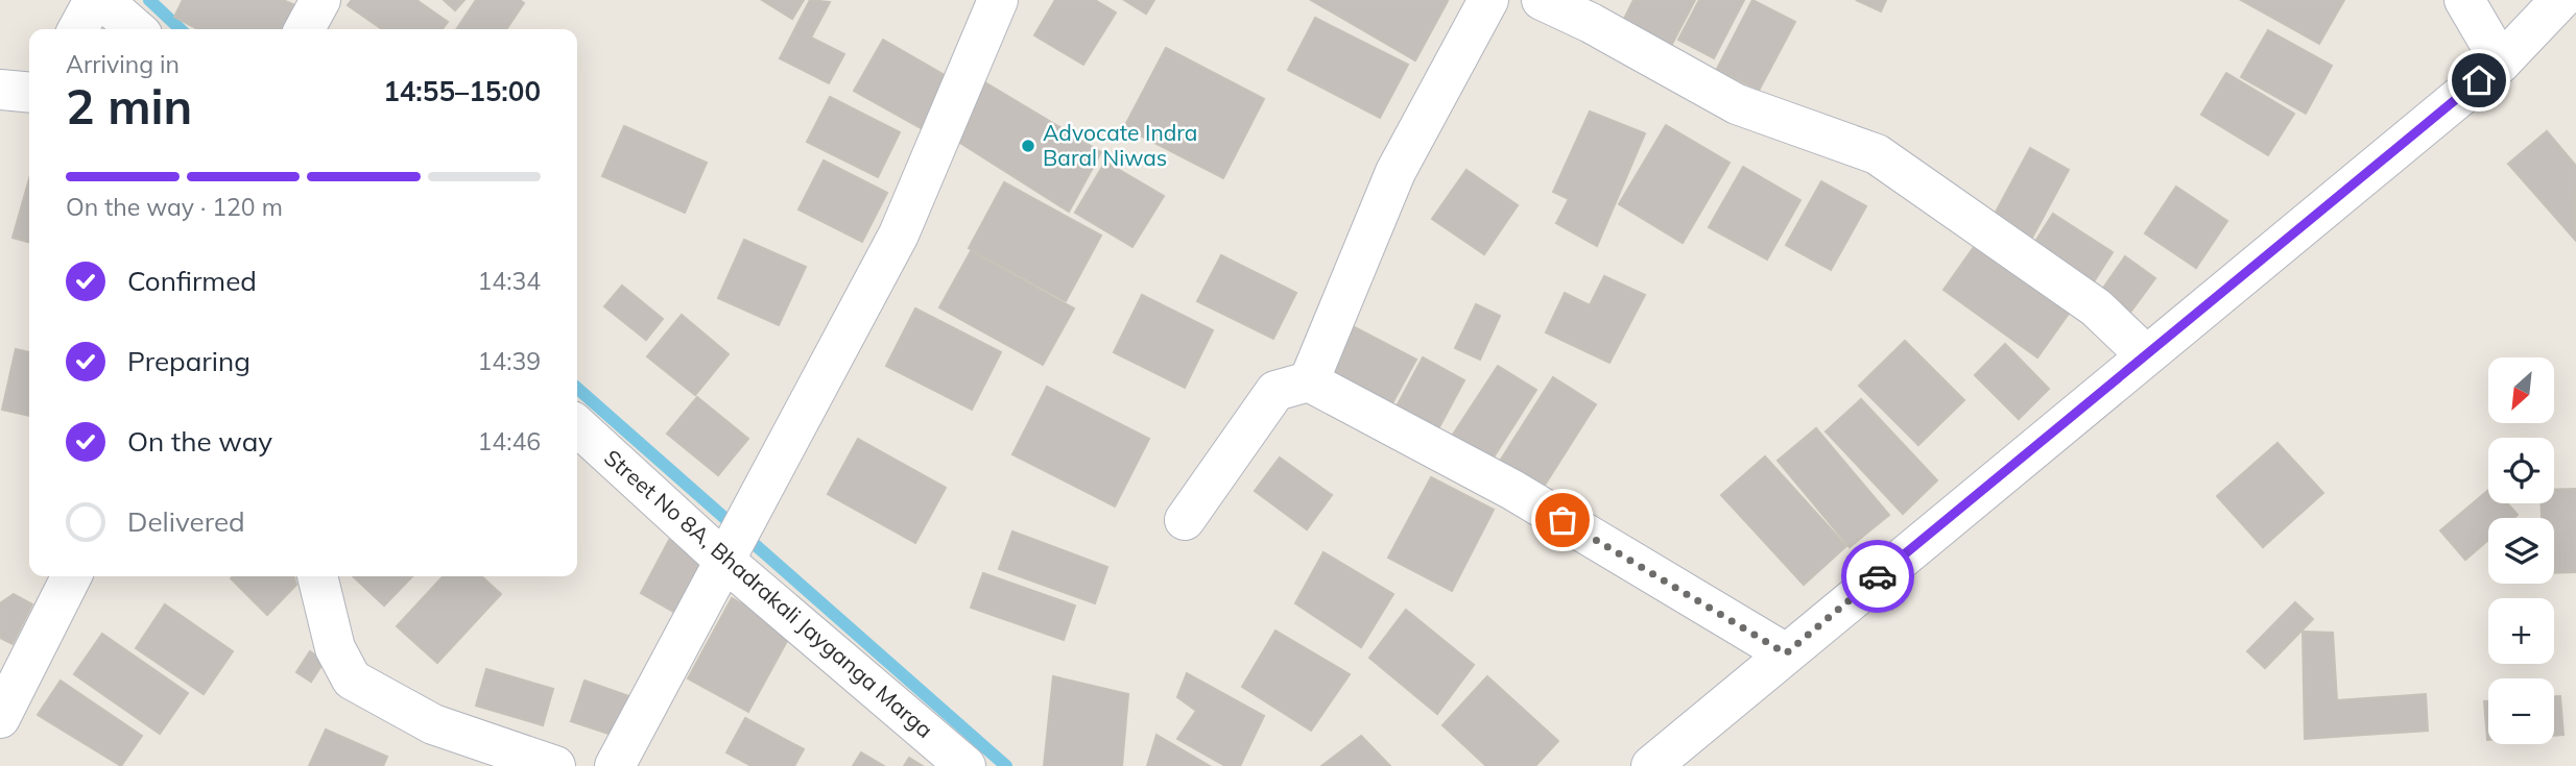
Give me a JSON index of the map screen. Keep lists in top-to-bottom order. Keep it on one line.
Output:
{"streets":{"street":["Street No 8A, Bhadrakali Jayganga Marga"]},"places":["Advocate Indra Baral Niwas"],"north":"bottom left","page":{"heading":["2 min","Arriving in","14:55–15:00"],"bar":"On the way · 120 m","list":[["Confirmed","14:34"],["Preparing","14:39"],["On the way","14:46"],"Delivered"],"map_buttons":["+","−"]}}
